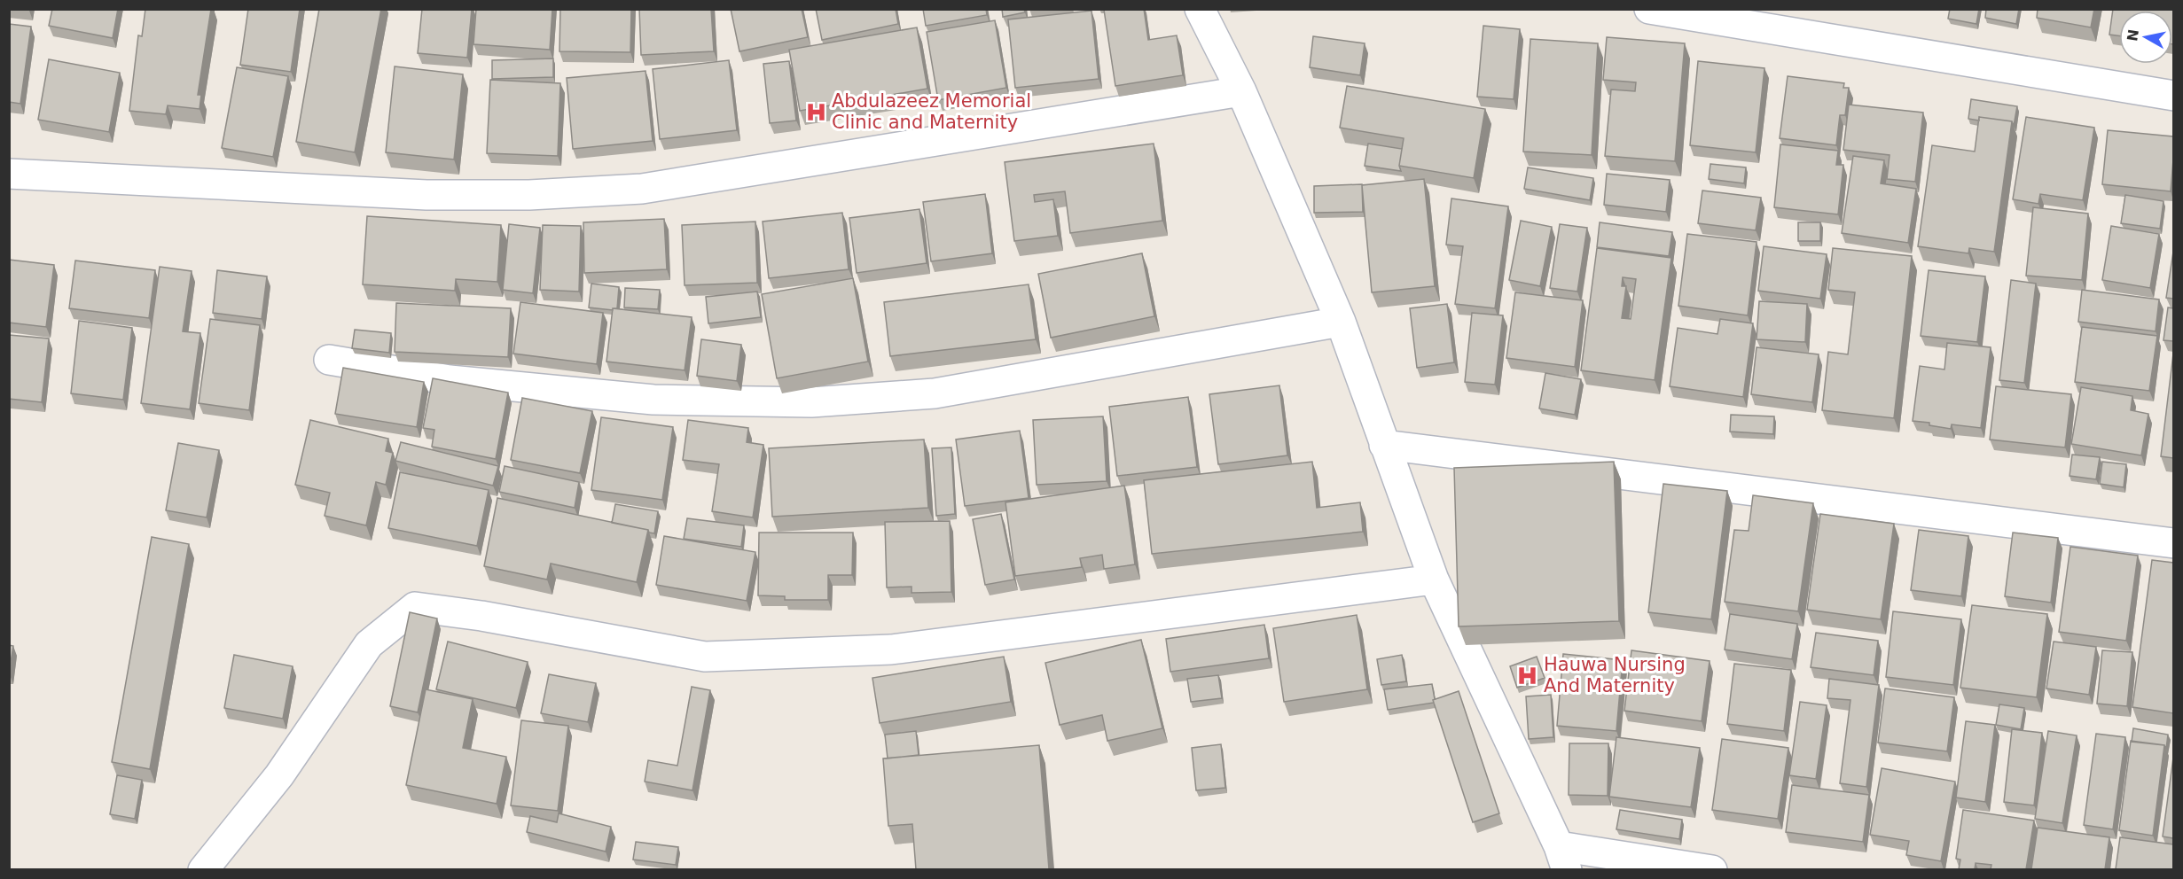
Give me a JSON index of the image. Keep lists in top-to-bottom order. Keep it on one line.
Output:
{"places":{"hospital":["Abdulazeez Memorial Clinic and Maternity","Hauwa Nursing And Maternity"]},"north":"left"}
